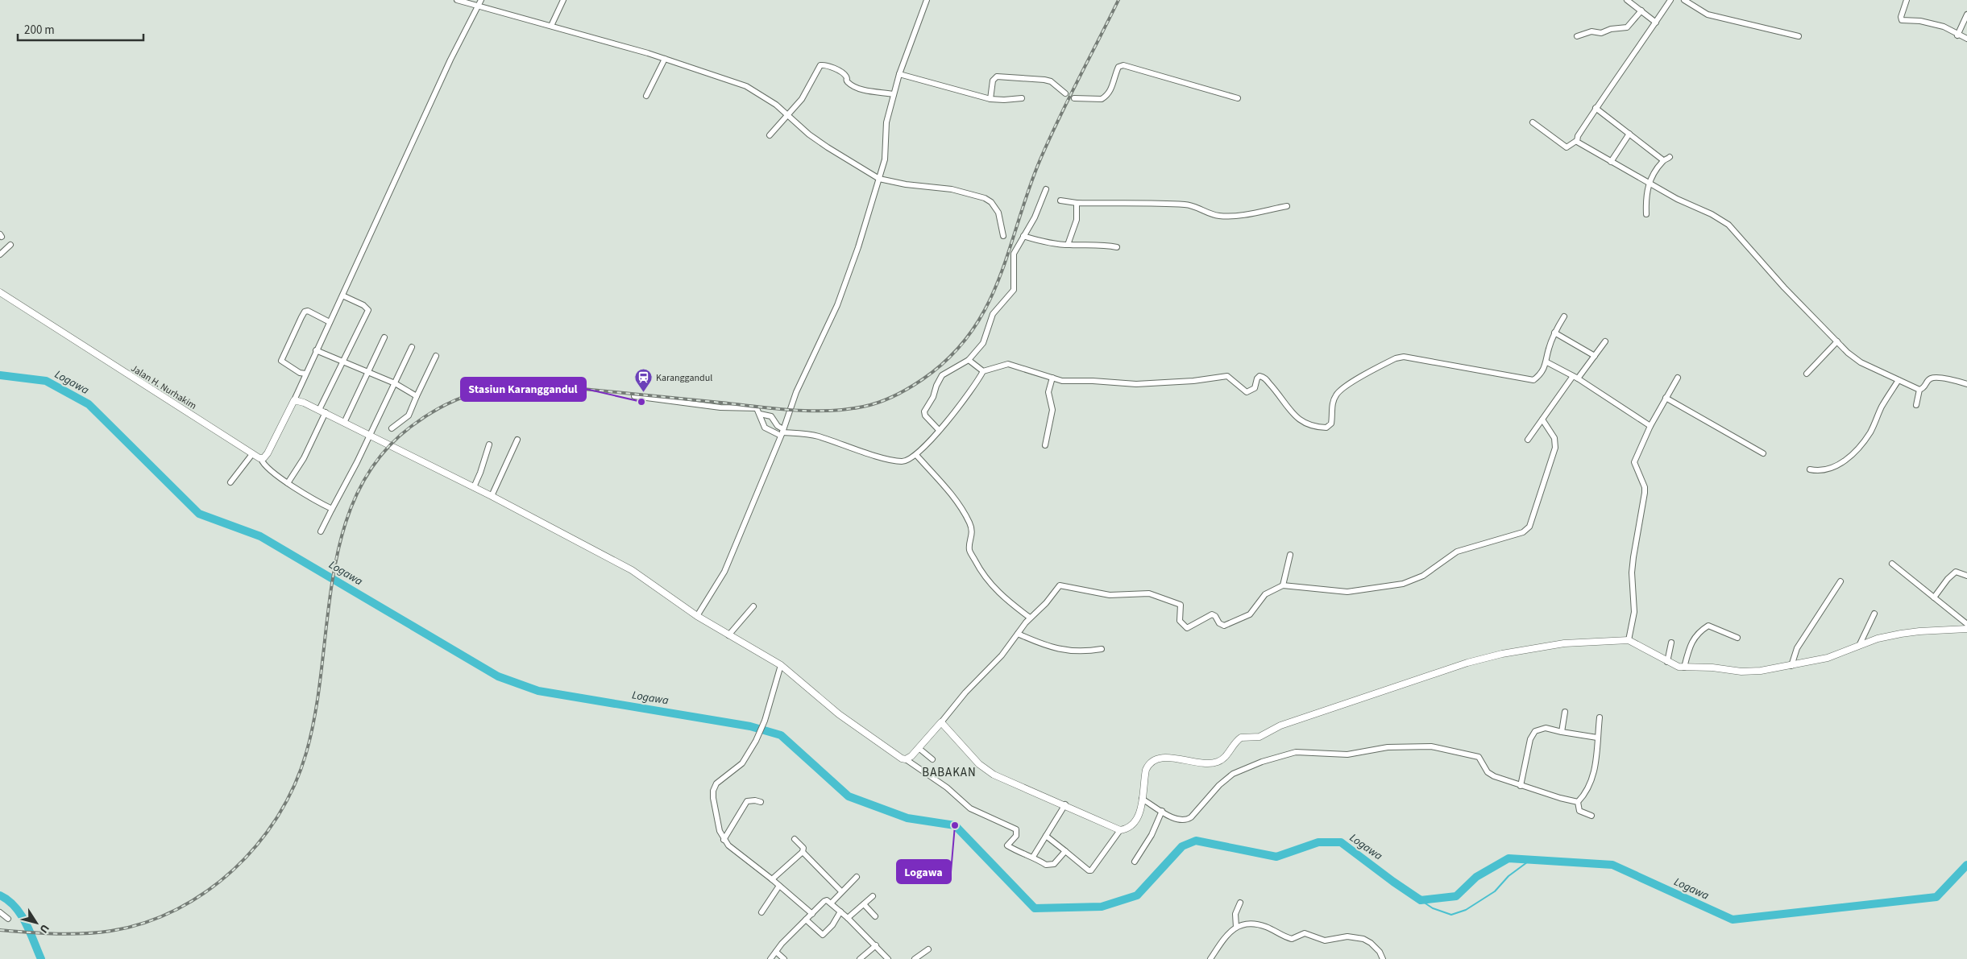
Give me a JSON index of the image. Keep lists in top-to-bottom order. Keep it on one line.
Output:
{"streets":{"main road":["Jalan H. Nurhakim"]},"districts":["BABAKAN"],"water":["Logawa"],"places":{"station":["Karanggandul"],"other":["Stasiun Karanggandul","Logawa"]},"scale_bar":"200 m","north":"bottom right"}
